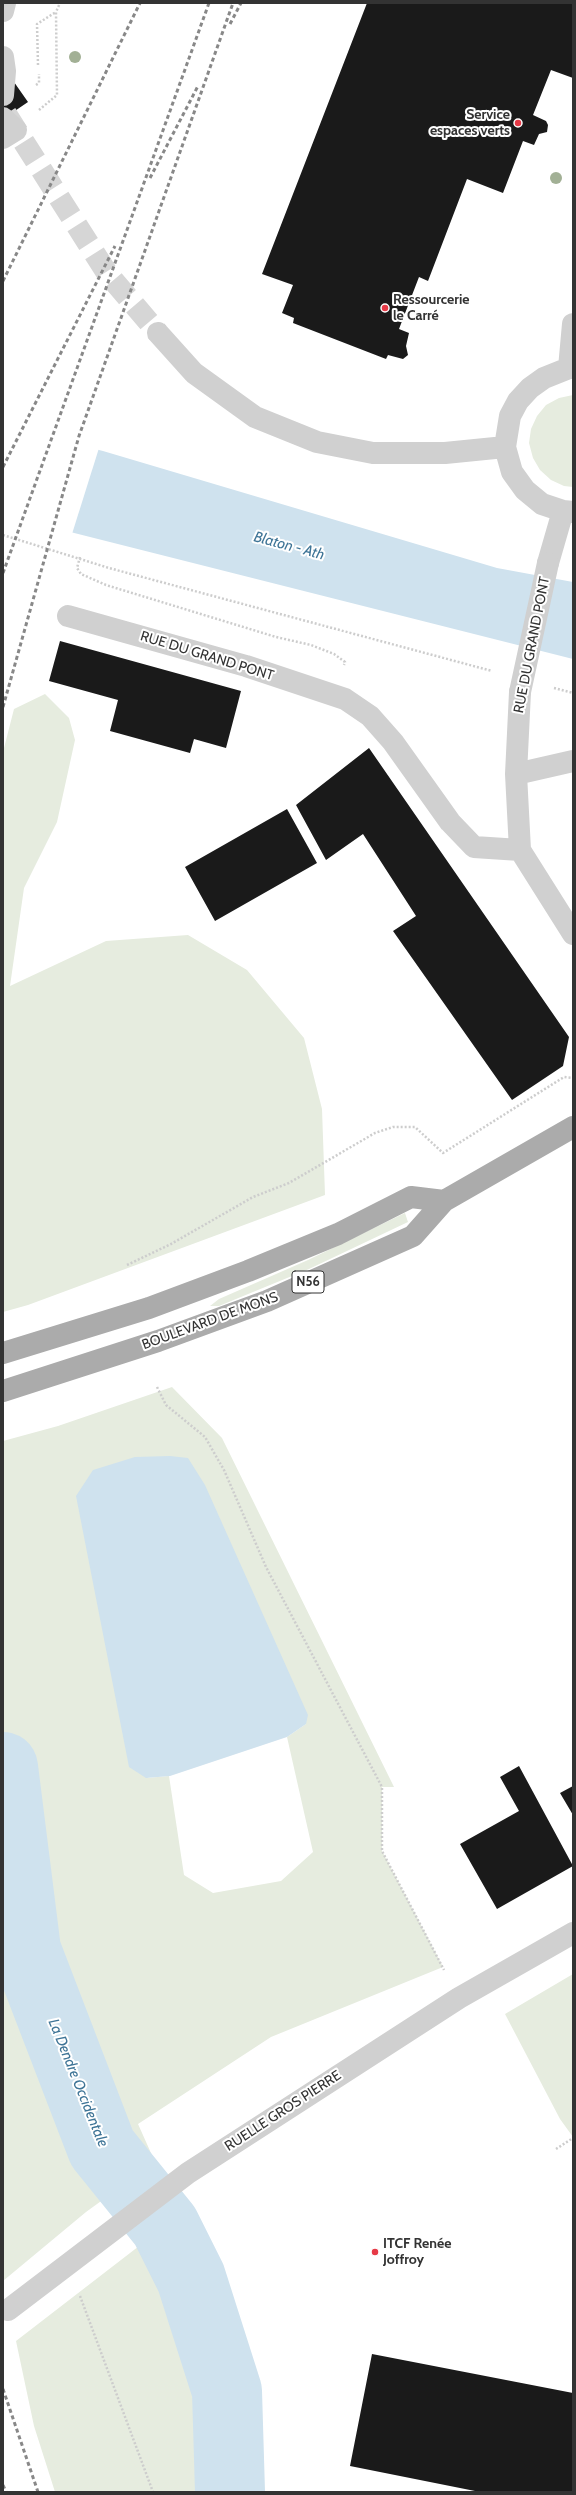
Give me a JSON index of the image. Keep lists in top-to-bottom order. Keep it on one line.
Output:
{"streets":{"main road":["N56","BOULEVARD DE MONS"],"street":["RUE DU GRAND PONT","RUELLE GROS PIERRE"]},"crossings":[["N56","BOULEVARD DE MONS"]],"water":["Blaton - Ath","La Dendre Occidentale"],"places":["Service espaces verts","Ressourcerie le Carré","ITCF Renée Joffroy"]}
